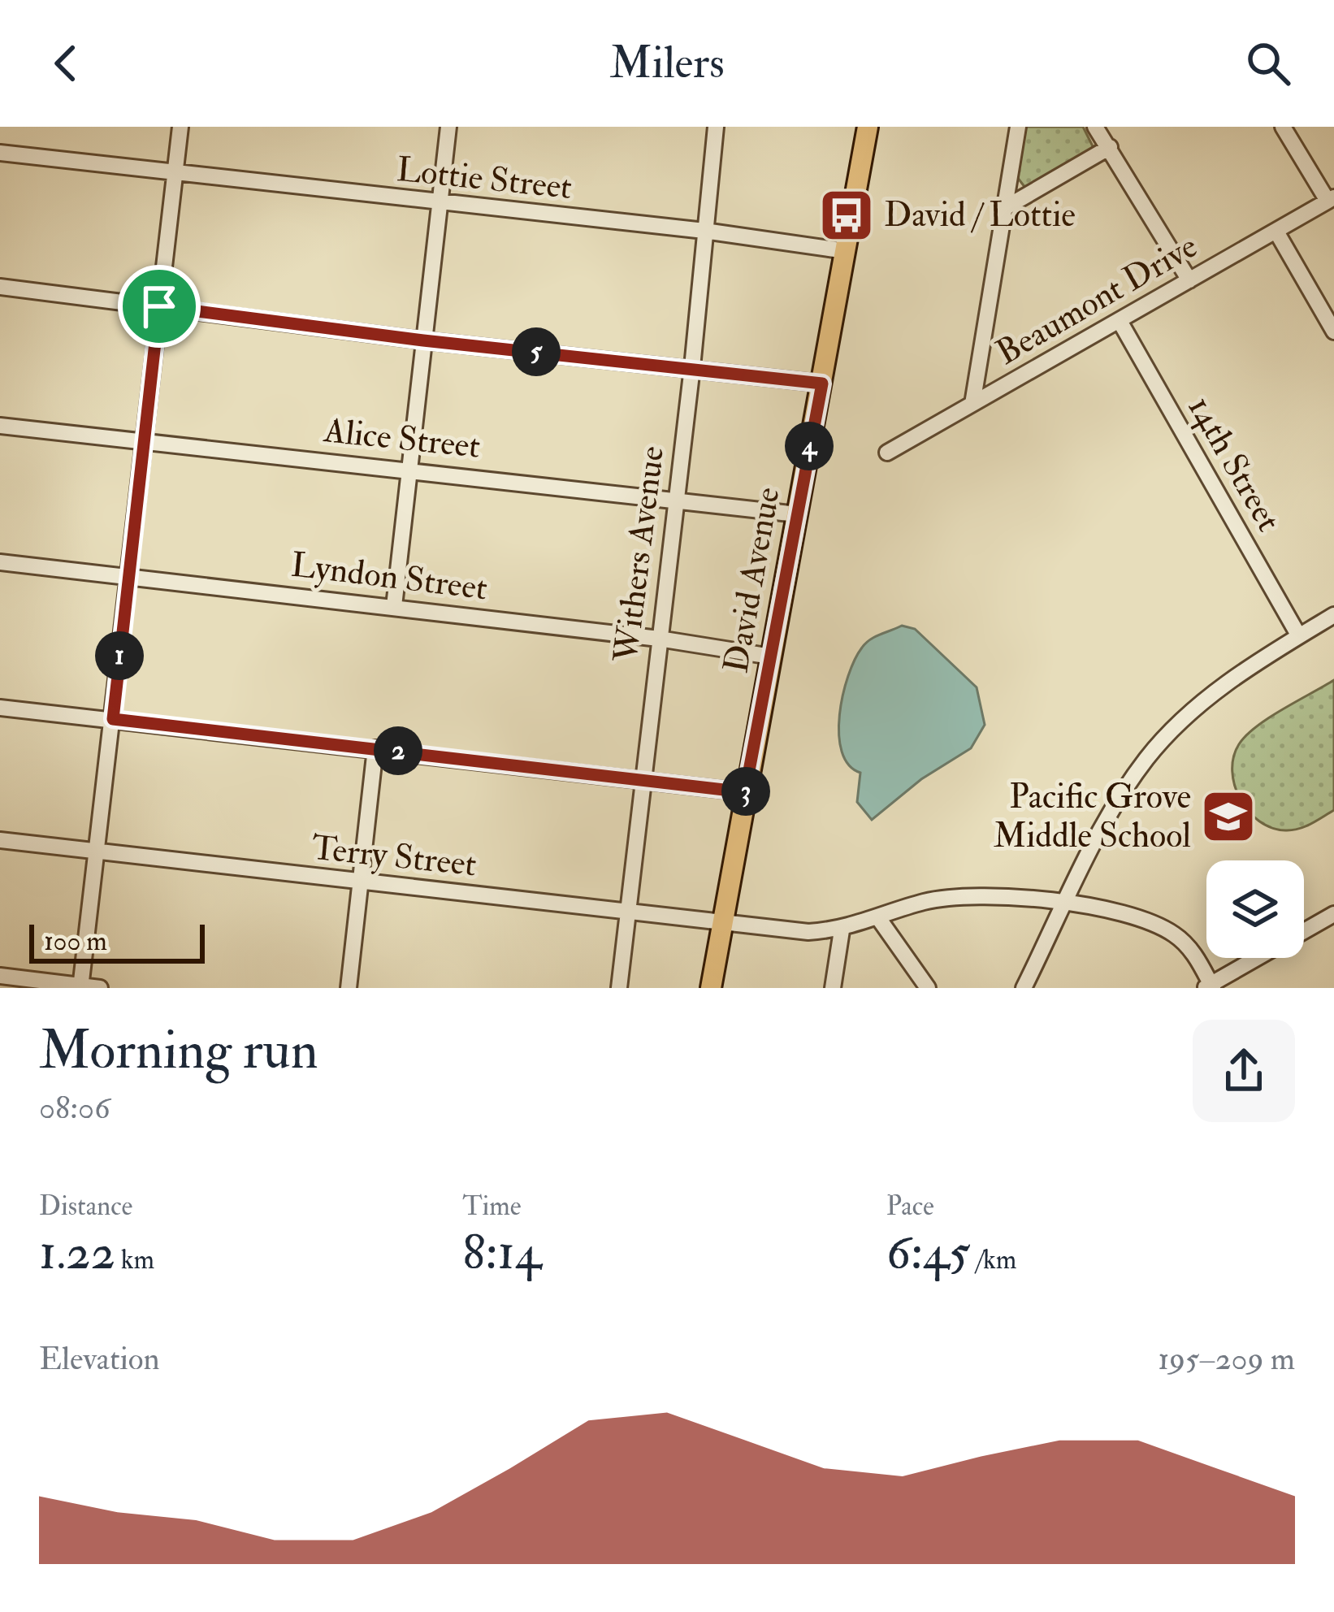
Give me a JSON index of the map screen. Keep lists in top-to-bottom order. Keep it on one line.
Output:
{"streets":{"main road":["David Avenue"],"street":["Lottie Street","Beaumont Drive","Alice Street","14th Street","Withers Avenue","Lyndon Street","Terry Street"]},"crossings":[["Lottie Street","Withers Avenue"],["Lottie Street","David Avenue"],["Beaumont Drive","14th Street"],["Alice Street","Withers Avenue"],["Alice Street","David Avenue"],["Withers Avenue","Lyndon Street"],["Withers Avenue","Terry Street"],["Lyndon Street","David Avenue"],["David Avenue","Terry Street"]],"places":{"bus stop":["David / Lottie"],"school or university":["Pacific Grove Middle School"]},"scale_bar":"100 m","page":{"header":"Milers","pins":["5","4","1","2","3"],"scale":"100 m","heading":["Morning run","08:06"],"stats":[["Distance","1.22 km"],["Time","8:14"],["Pace","6:45 /km"]],"chart":["Elevation","195–209 m"]}}
